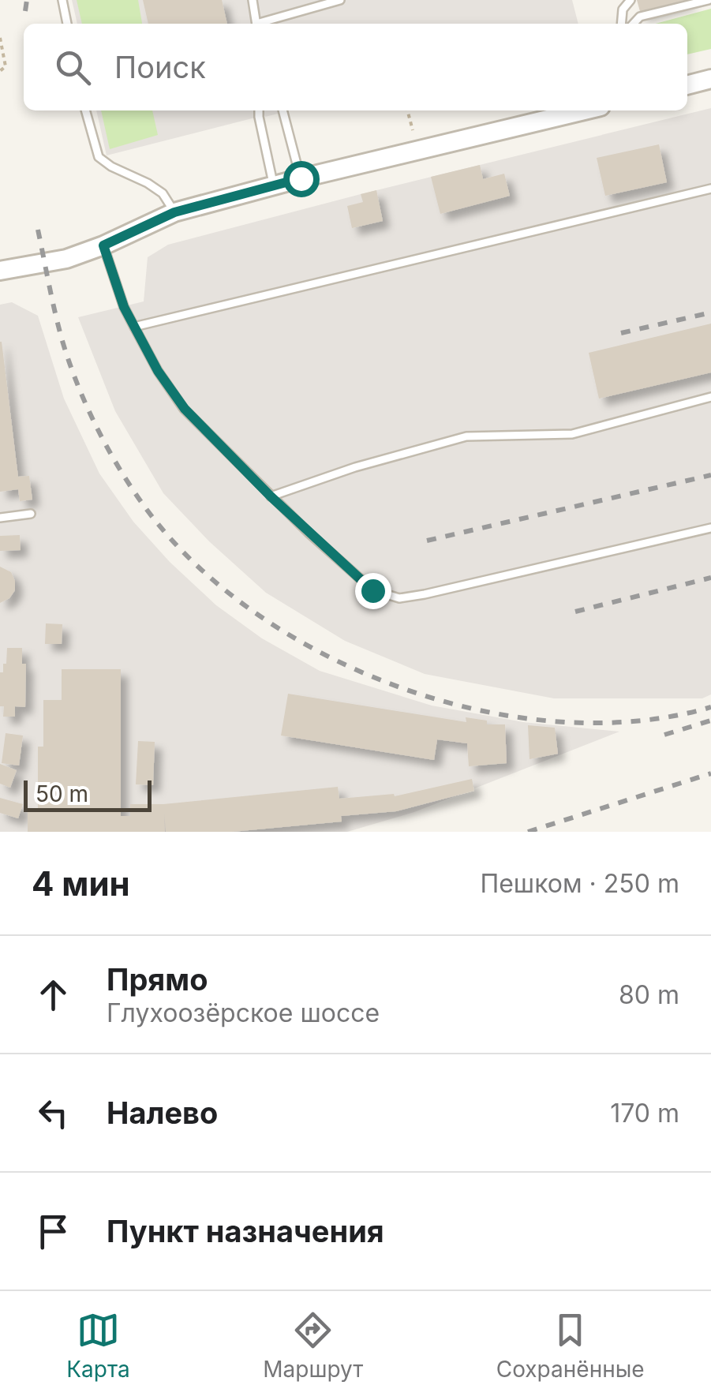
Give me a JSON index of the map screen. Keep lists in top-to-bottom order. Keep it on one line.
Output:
{"scale_bar":"50 m","page":{"search":"Поиск","scale":"50 m","heading":["4 мин","Пешком · 250 m"],"list":[["Прямо","Глухоозёрское шоссе","80 m"],["Налево","170 m"],"Пункт назначения"],"nav":["Карта","Маршрут","Сохранённые"]}}
